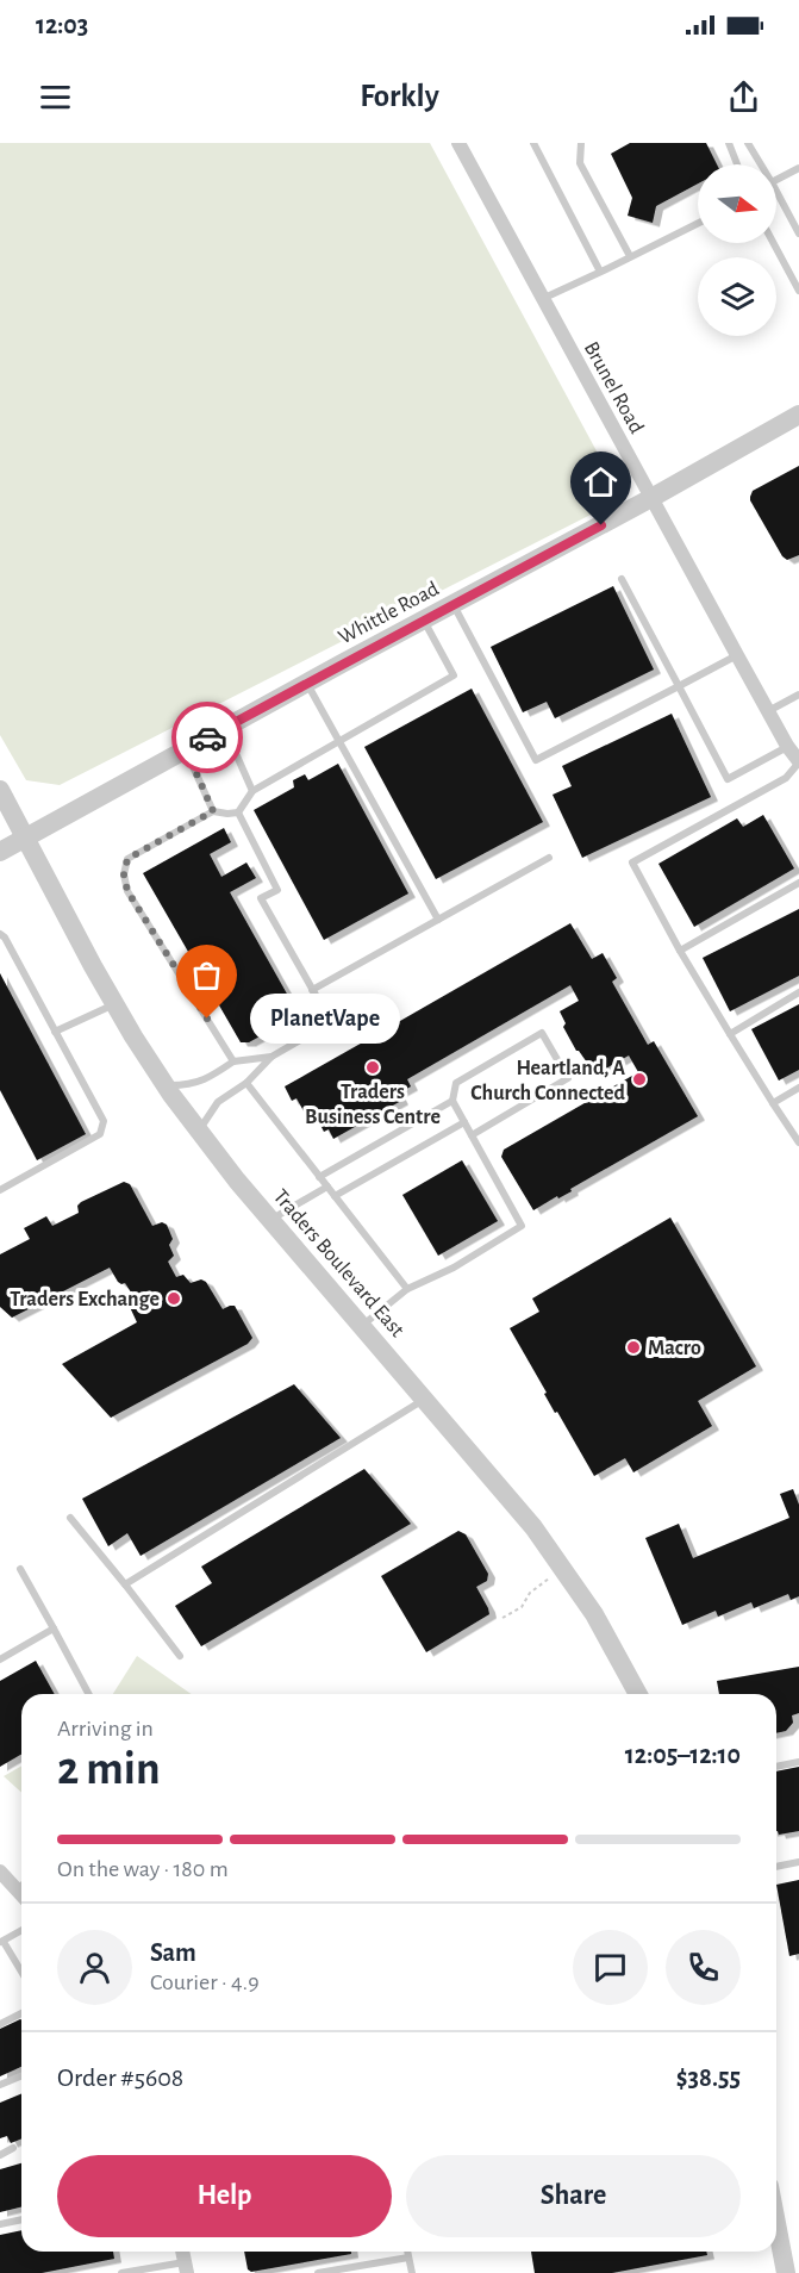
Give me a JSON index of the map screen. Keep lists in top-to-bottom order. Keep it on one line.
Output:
{"streets":{"street":["Brunel Road","Whittle Road","Traders Boulevard East"]},"crossings":[["Brunel Road","Whittle Road"],["Whittle Road","Traders Boulevard East"]],"places":["PlanetVape","Traders Business Centre","Heartland, A Church Connected","Traders Exchange","Macro"],"north":"right","page":{"status":"12:03","header":"Forkly","bubble":"PlanetVape","heading":["2 min","Arriving in","12:05–12:10"],"panel":["Sam","Courier · 4.9","Order #5608","$38.55"],"bar":"On the way · 180 m","buttons":["Help","Share"]}}
